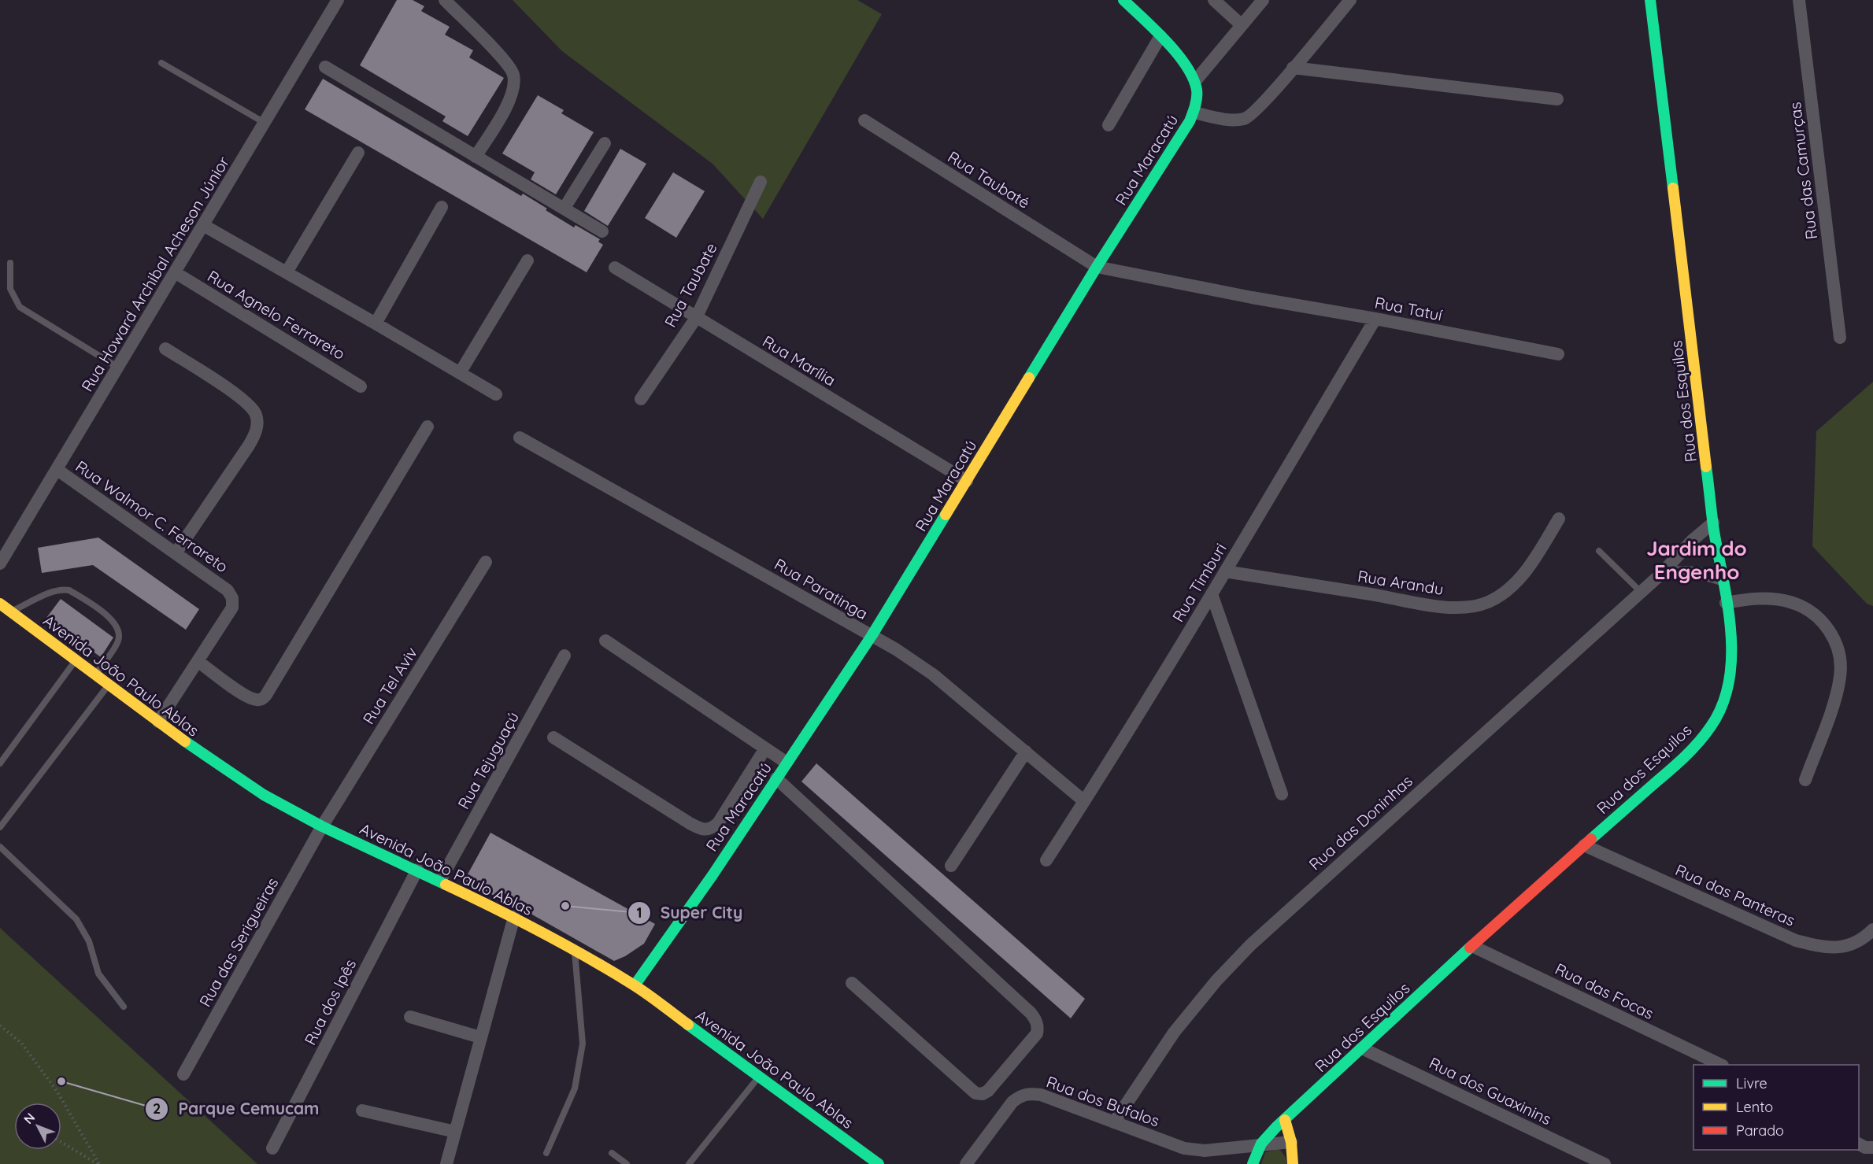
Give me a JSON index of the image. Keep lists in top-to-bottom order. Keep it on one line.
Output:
{"streets":{"street":["Rua Maracatú","Rua das Camurças","Rua Taubaté","Rua Howard Archibal Acheson Júnior","Rua Taubate","Rua Tatuí","Rua Agnelo Ferrareto","Rua Marília","Rua dos Esquilos","Rua Walmor C. Ferrareto","Rua Timburi","Rua Arandu","Rua Paratinga","Avenida João Paulo Ablas","Rua Tel Aviv","Rua Tejuguaçú","Rua das Doninhas","Rua das Panteras","Rua das Serigueiras","Rua das Focas","Rua dos Ipês","Rua dos Guaxinins","Rua dos Bufalos"]},"crossings":[["Rua Maracatú","Rua Taubaté"],["Rua Maracatú","Rua Tatuí"],["Rua Maracatú","Rua Marília"],["Rua Maracatú","Rua Paratinga"],["Rua Maracatú","Avenida João Paulo Ablas"],["Rua Taubaté","Rua Tatuí"],["Rua Howard Archibal Acheson Júnior","Rua Agnelo Ferrareto"],["Rua Howard Archibal Acheson Júnior","Rua Walmor C. Ferrareto"],["Rua Taubate","Rua Marília"],["Rua Tatuí","Rua Timburi"],["Rua dos Esquilos","Rua das Doninhas"],["Rua dos Esquilos","Rua das Panteras"],["Rua dos Esquilos","Rua das Focas"],["Rua dos Esquilos","Rua dos Guaxinins"],["Rua dos Esquilos","Rua dos Bufalos"],["Rua Timburi","Rua Arandu"],["Rua Timburi","Rua Paratinga"],["Avenida João Paulo Ablas","Rua Tel Aviv"],["Avenida João Paulo Ablas","Rua Tejuguaçú"],["Avenida João Paulo Ablas","Rua das Serigueiras"],["Avenida João Paulo Ablas","Rua dos Ipês"],["Rua Tel Aviv","Rua das Serigueiras"],["Rua das Doninhas","Rua dos Bufalos"]],"districts":["Jardim do Engenho"],"places":["Super City","Parque Cemucam"],"legend":["Livre","Lento","Parado"],"north":"top left"}
